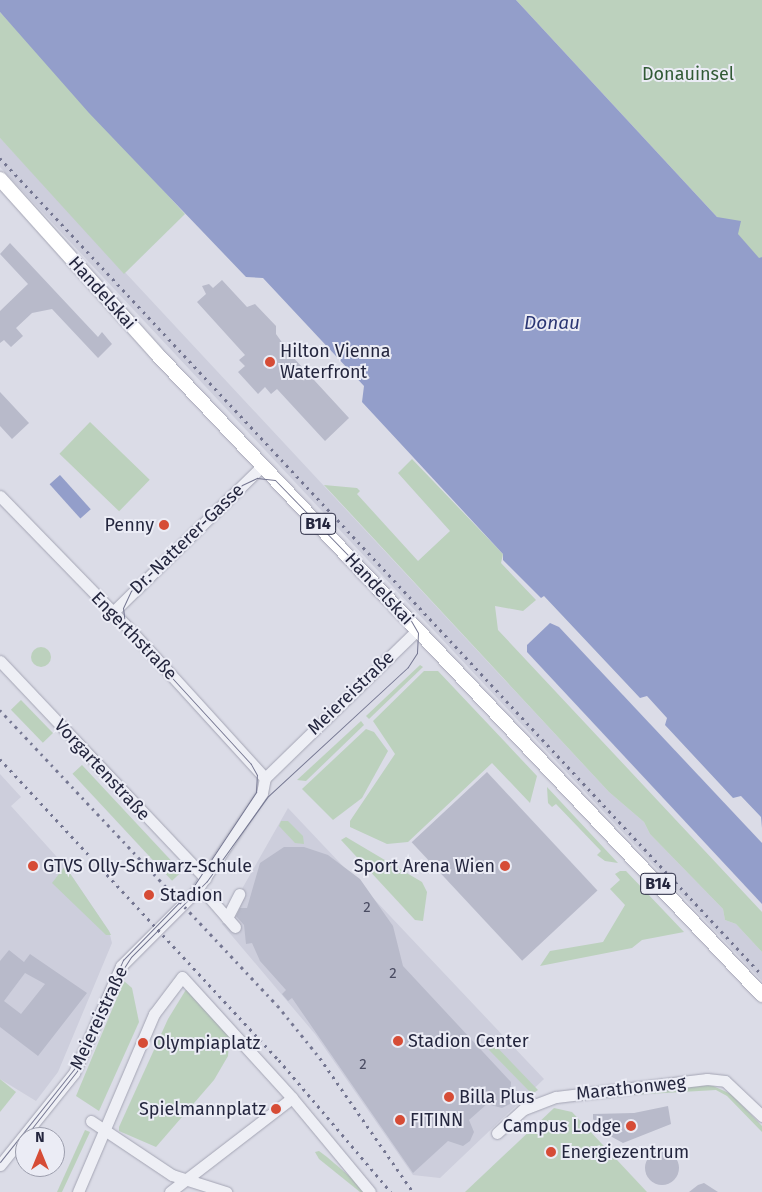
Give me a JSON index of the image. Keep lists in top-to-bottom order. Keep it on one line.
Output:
{"streets":{"main road":["Handelskai","B14"],"street":["Dr.-Natterer-Gasse","Engerthstraße","Meiereistraße","Vorgartenstraße","Marathonweg"]},"crossings":[["Handelskai","Dr.-Natterer-Gasse"],["Handelskai","Meiereistraße"],["Dr.-Natterer-Gasse","Engerthstraße"],["Engerthstraße","Meiereistraße"],["Meiereistraße","Vorgartenstraße"]],"water":["Donau"],"parks":["Donauinsel"],"places":["Hilton Vienna Waterfront","Penny","GTVS Olly-Schwarz-Schule","Sport Arena Wien","Stadion","Stadion Center","Olympiaplatz","Billa Plus","Spielmannplatz","FITINN","Campus Lodge","Energiezentrum"],"house_numbers":["2","2","2"],"north":"top"}
